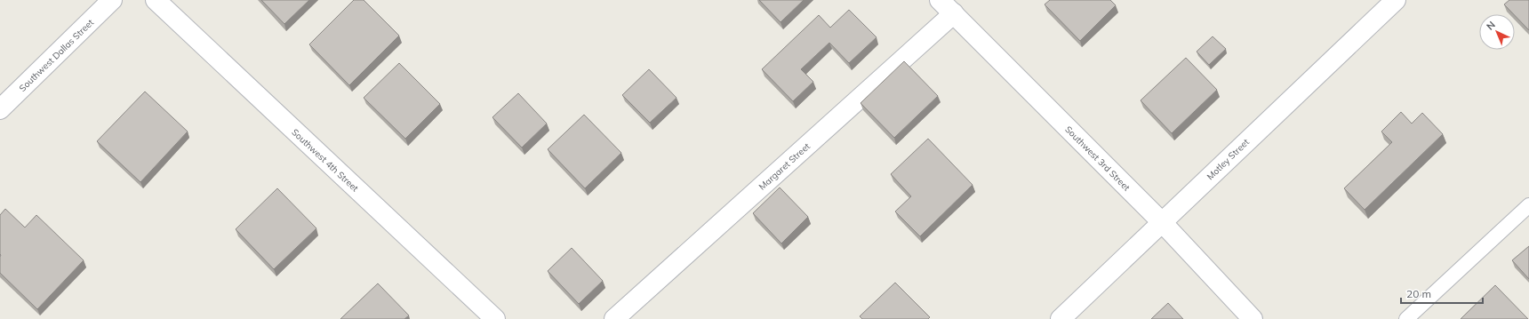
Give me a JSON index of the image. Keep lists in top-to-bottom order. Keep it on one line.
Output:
{"streets":{"street":["Southwest Dallas Street","Southwest 3rd Street","Motley Street","Southwest 4th Street","Margaret Street"]},"crossings":[["Southwest 3rd Street","Motley Street"],["Southwest 3rd Street","Margaret Street"]],"scale_bar":"20 m","north":"top left"}
